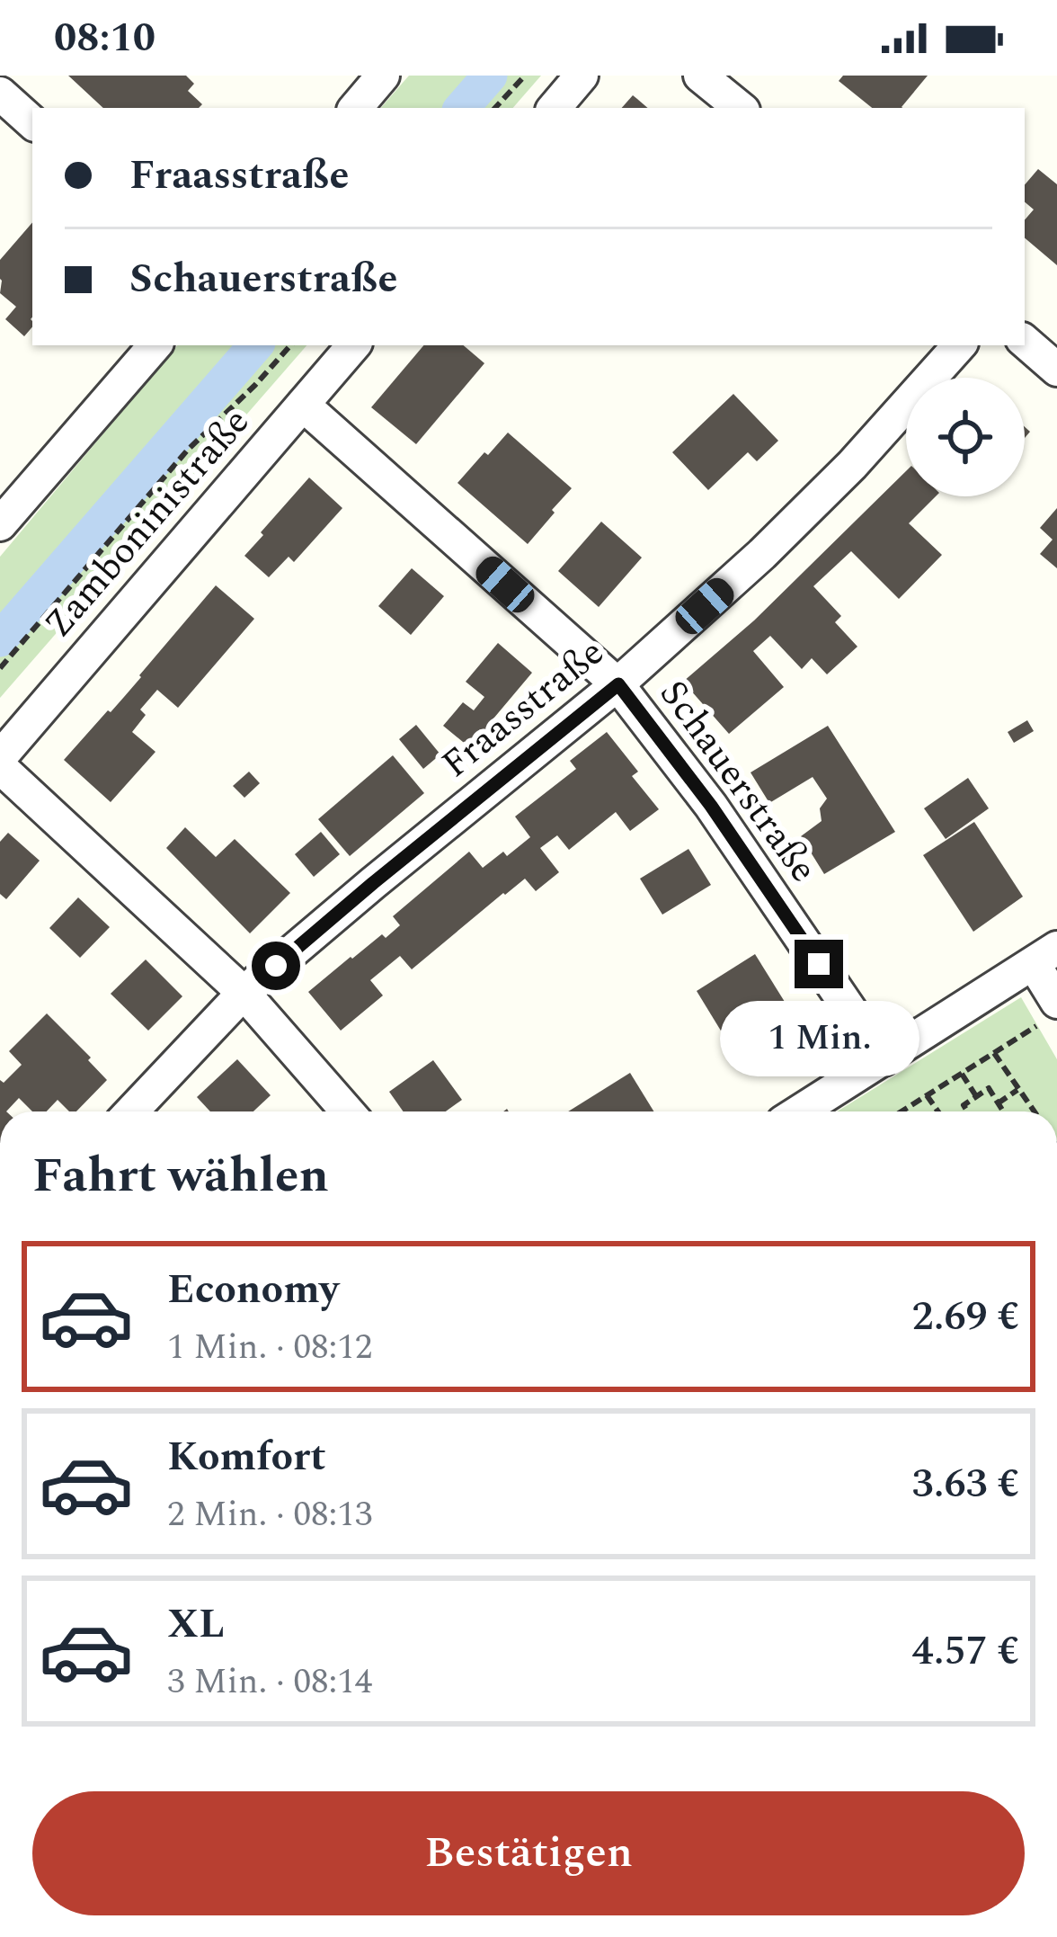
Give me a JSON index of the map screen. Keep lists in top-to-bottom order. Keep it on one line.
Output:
{"streets":{"street":["Zamboninistraße","Fraasstraße","Schauerstraße"]},"crossings":[["Zamboninistraße","Schauerstraße"],["Fraasstraße","Schauerstraße"]],"page":{"status":"08:10","banner":["Fraasstraße","Schauerstraße"],"bubble":"1 Min.","heading":"Fahrt wählen","list":[{"name":"Economy","note":"1 Min. · 08:12","value":"2.69 €"},{"name":"Komfort","note":"2 Min. · 08:13","value":"3.63 €"},{"name":"XL","note":"3 Min. · 08:14","value":"4.57 €"}],"buttons":"Bestätigen"}}
